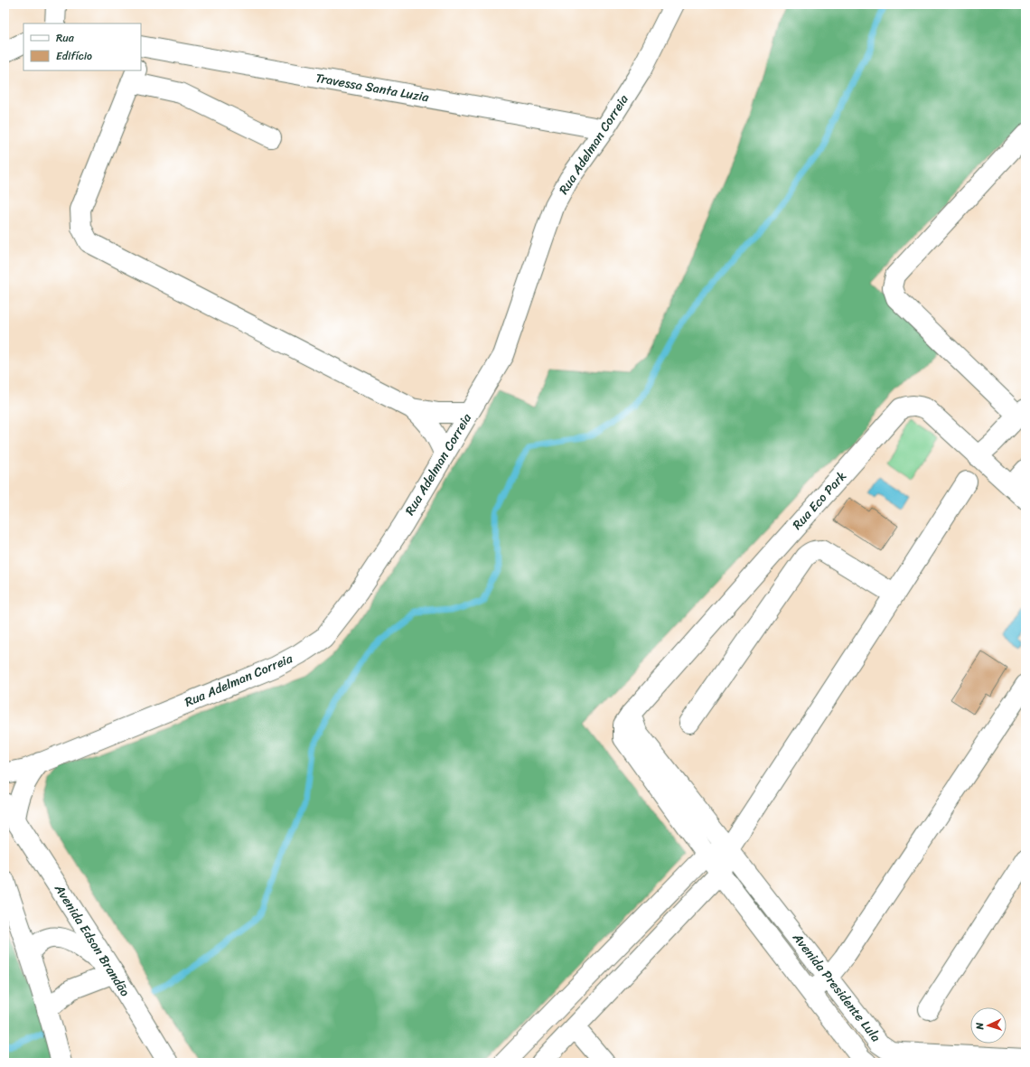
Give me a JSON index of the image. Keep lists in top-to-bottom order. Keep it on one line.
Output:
{"streets":{"street":["Travessa Santa Luzia","Rua Adelman Correia","Rua Eco Park","Avenida Edson Brandão","Avenida Presidente Lula"]},"crossings":[["Travessa Santa Luzia","Rua Adelman Correia"],["Rua Adelman Correia","Avenida Edson Brandão"],["Rua Eco Park","Avenida Presidente Lula"]],"legend":["Rua","Edifício"],"north":"left"}
